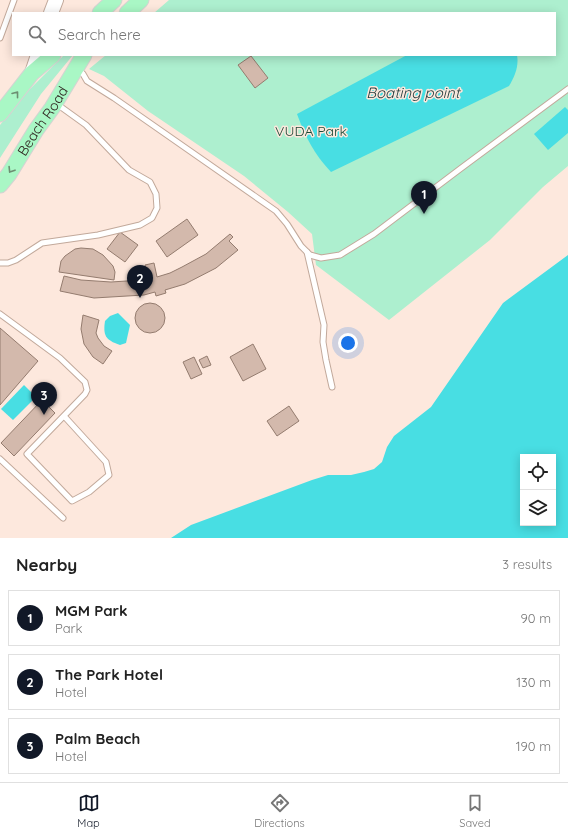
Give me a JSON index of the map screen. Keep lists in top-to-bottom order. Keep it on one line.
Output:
{"streets":{"main road":["Beach Road"]},"water":["Boating point"],"parks":["VUDA Park"],"page":{"search":"Search here","pins":["1","2","3"],"heading":["Nearby","3 results"],"list":[{"mark":"1","name":"MGM Park","note":"Park","value":"90 m"},{"mark":"2","name":"The Park Hotel","note":"Hotel","value":"130 m"},{"mark":"3","name":"Palm Beach","note":"Hotel","value":"190 m"}],"nav":["Map","Directions","Saved"]}}
